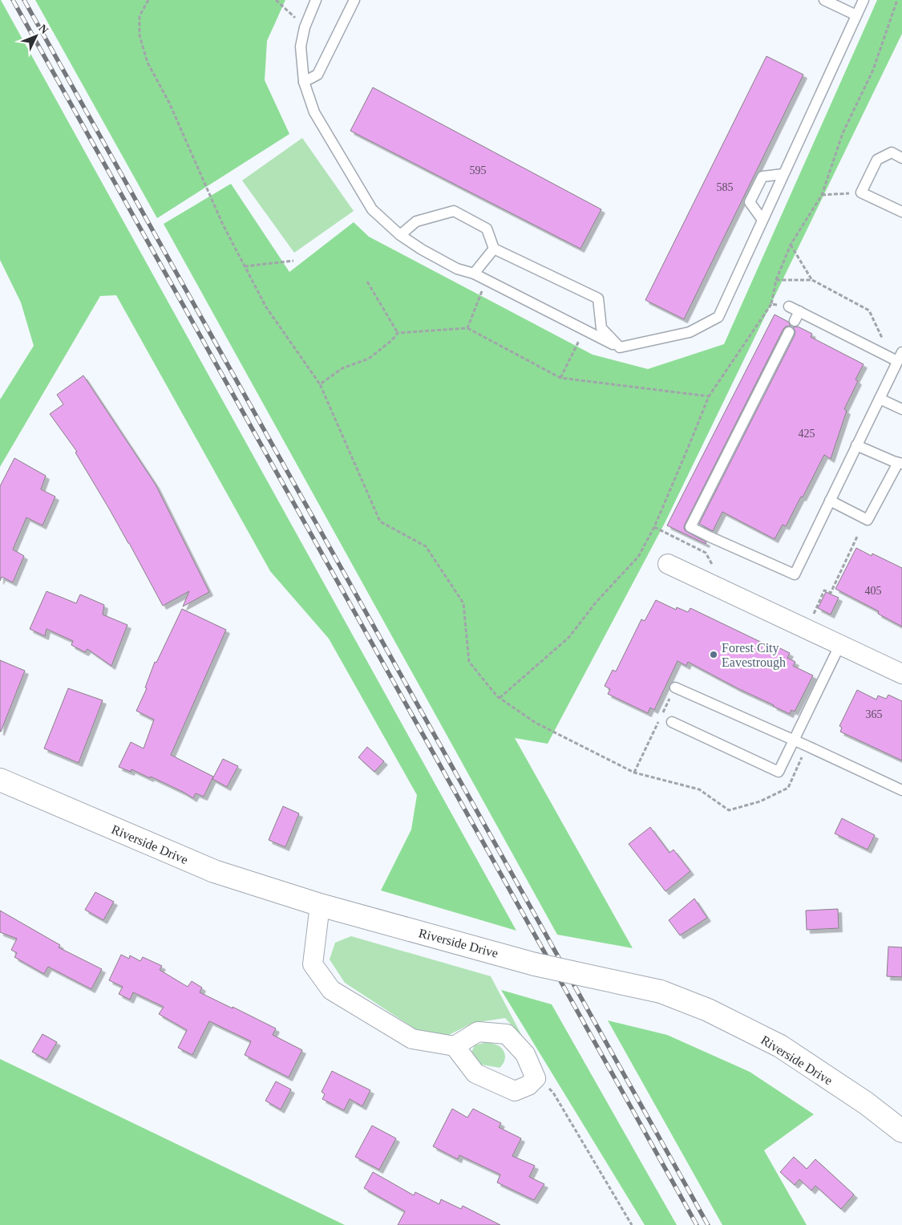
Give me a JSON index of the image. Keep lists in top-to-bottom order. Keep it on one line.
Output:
{"streets":{"main road":["Riverside Drive"]},"places":["Forest City Eavestrough"],"house_numbers":["595","585","425","405","365"],"north":"top right"}
